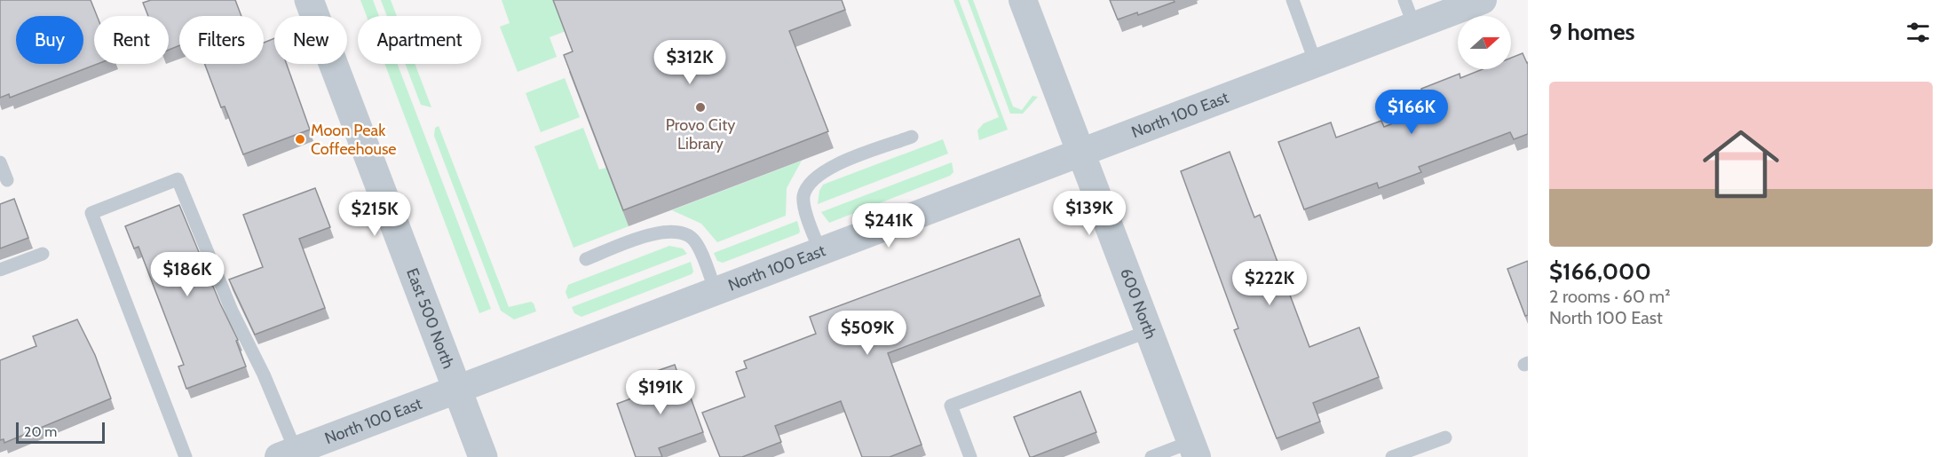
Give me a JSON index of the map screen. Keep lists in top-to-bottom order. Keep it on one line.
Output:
{"streets":{"street":["North 100 East","600 North","East 500 North"]},"crossings":[["North 100 East","600 North"],["North 100 East","East 500 North"]],"places":["Provo City Library","Moon Peak Coffeehouse"],"scale_bar":"20 m","north":"right","page":{"heading":"9 homes","chip":["Buy","Rent","Filters","New","Apartment"],"price":["$312K","$166K","$139K","$215K","$241K","$186K","$222K","$509K","$191K"],"list":[{"name":"$166,000","note":"2 rooms · 60 m² · North 100 East"}],"scale":"20 m"}}
